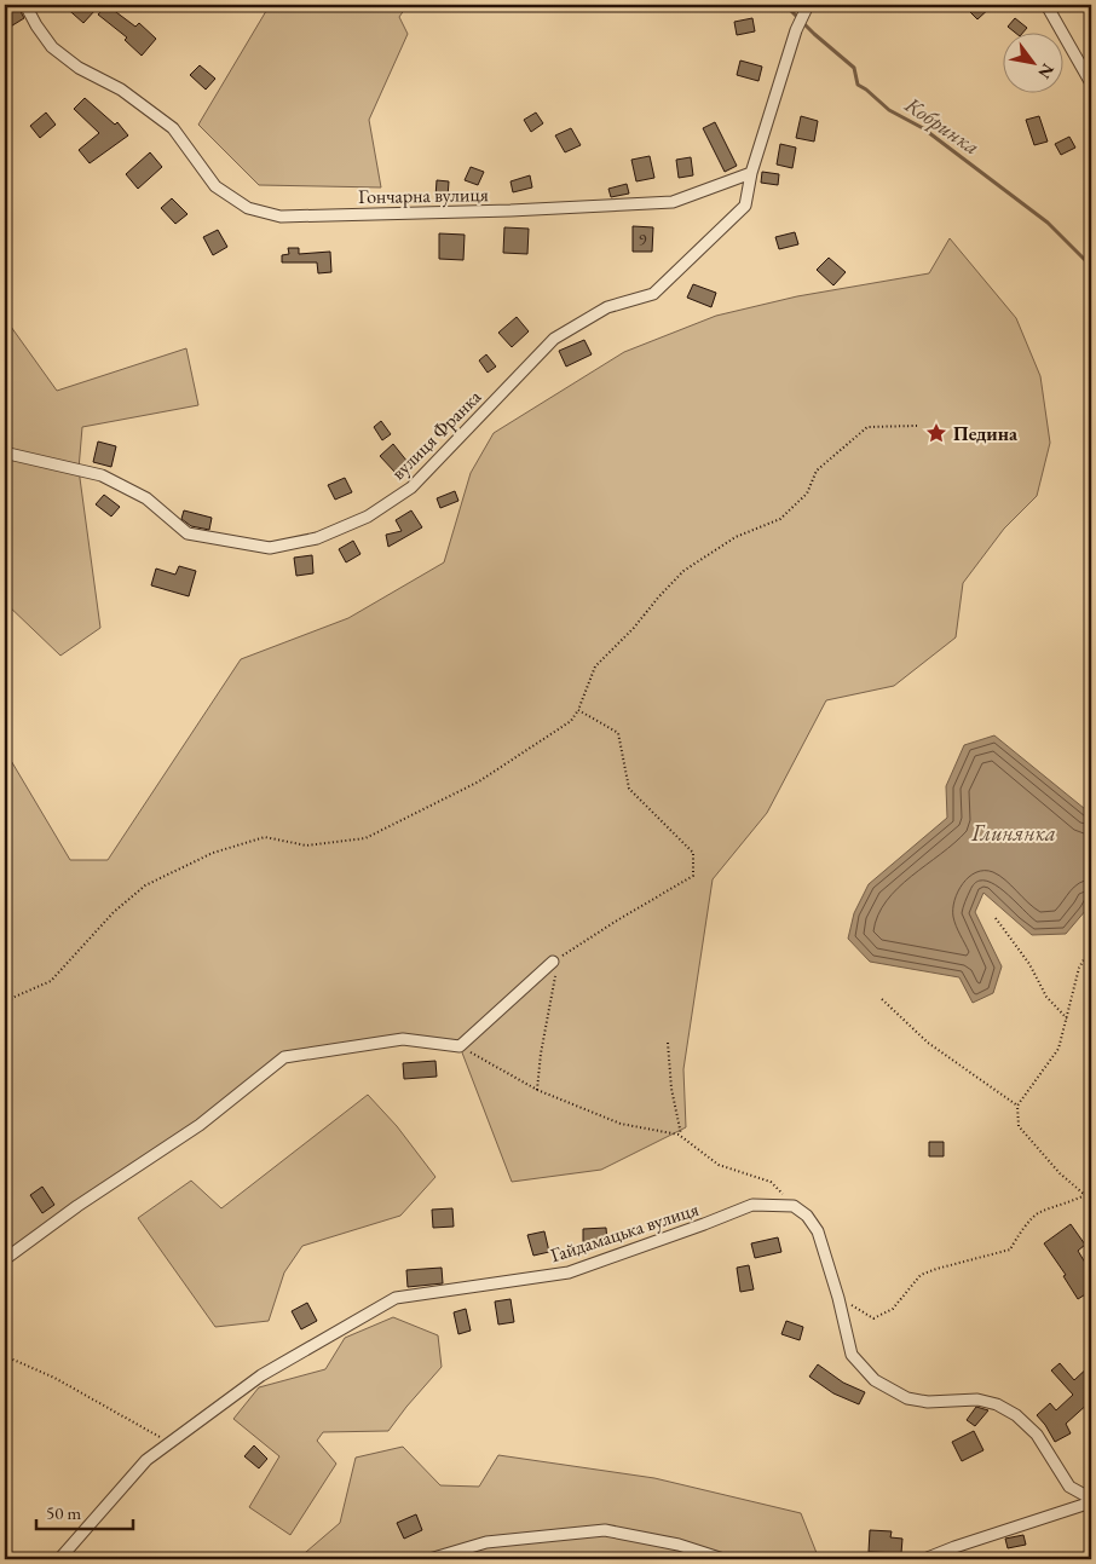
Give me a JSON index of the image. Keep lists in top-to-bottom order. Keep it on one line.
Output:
{"streets":{"street":["Гончарна вулиця","вулиця Франка","Гайдамацька вулиця"]},"crossings":[["Гончарна вулиця","вулиця Франка"]],"water":["Кобринка","Глинянка"],"places":{"place":["Педина"]},"house_numbers":["9"],"scale_bar":"50 m","north":"bottom right"}
